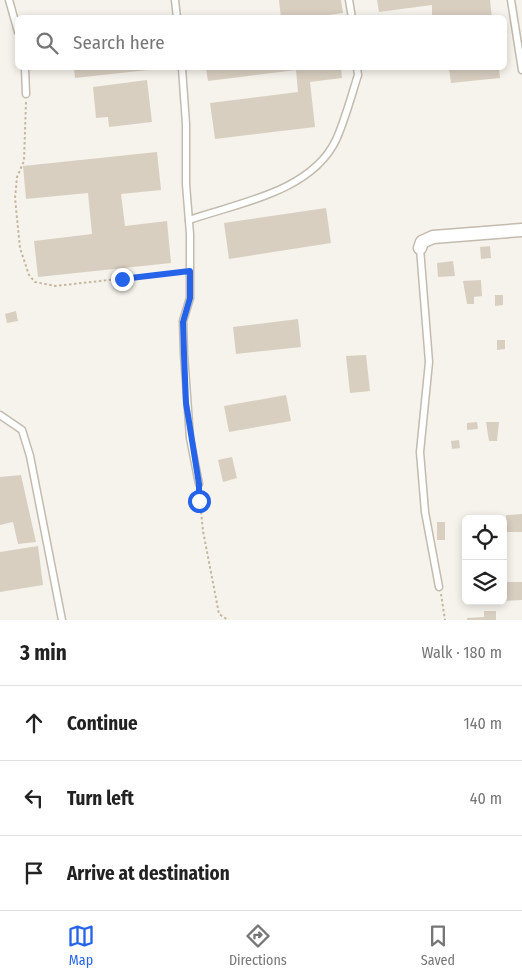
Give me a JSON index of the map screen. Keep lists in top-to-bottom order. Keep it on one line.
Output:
{"page":{"search":"Search here","heading":["3 min","Walk · 180 m"],"list":[["Continue","140 m"],["Turn left","40 m"],"Arrive at destination"],"nav":["Map","Directions","Saved"]}}
